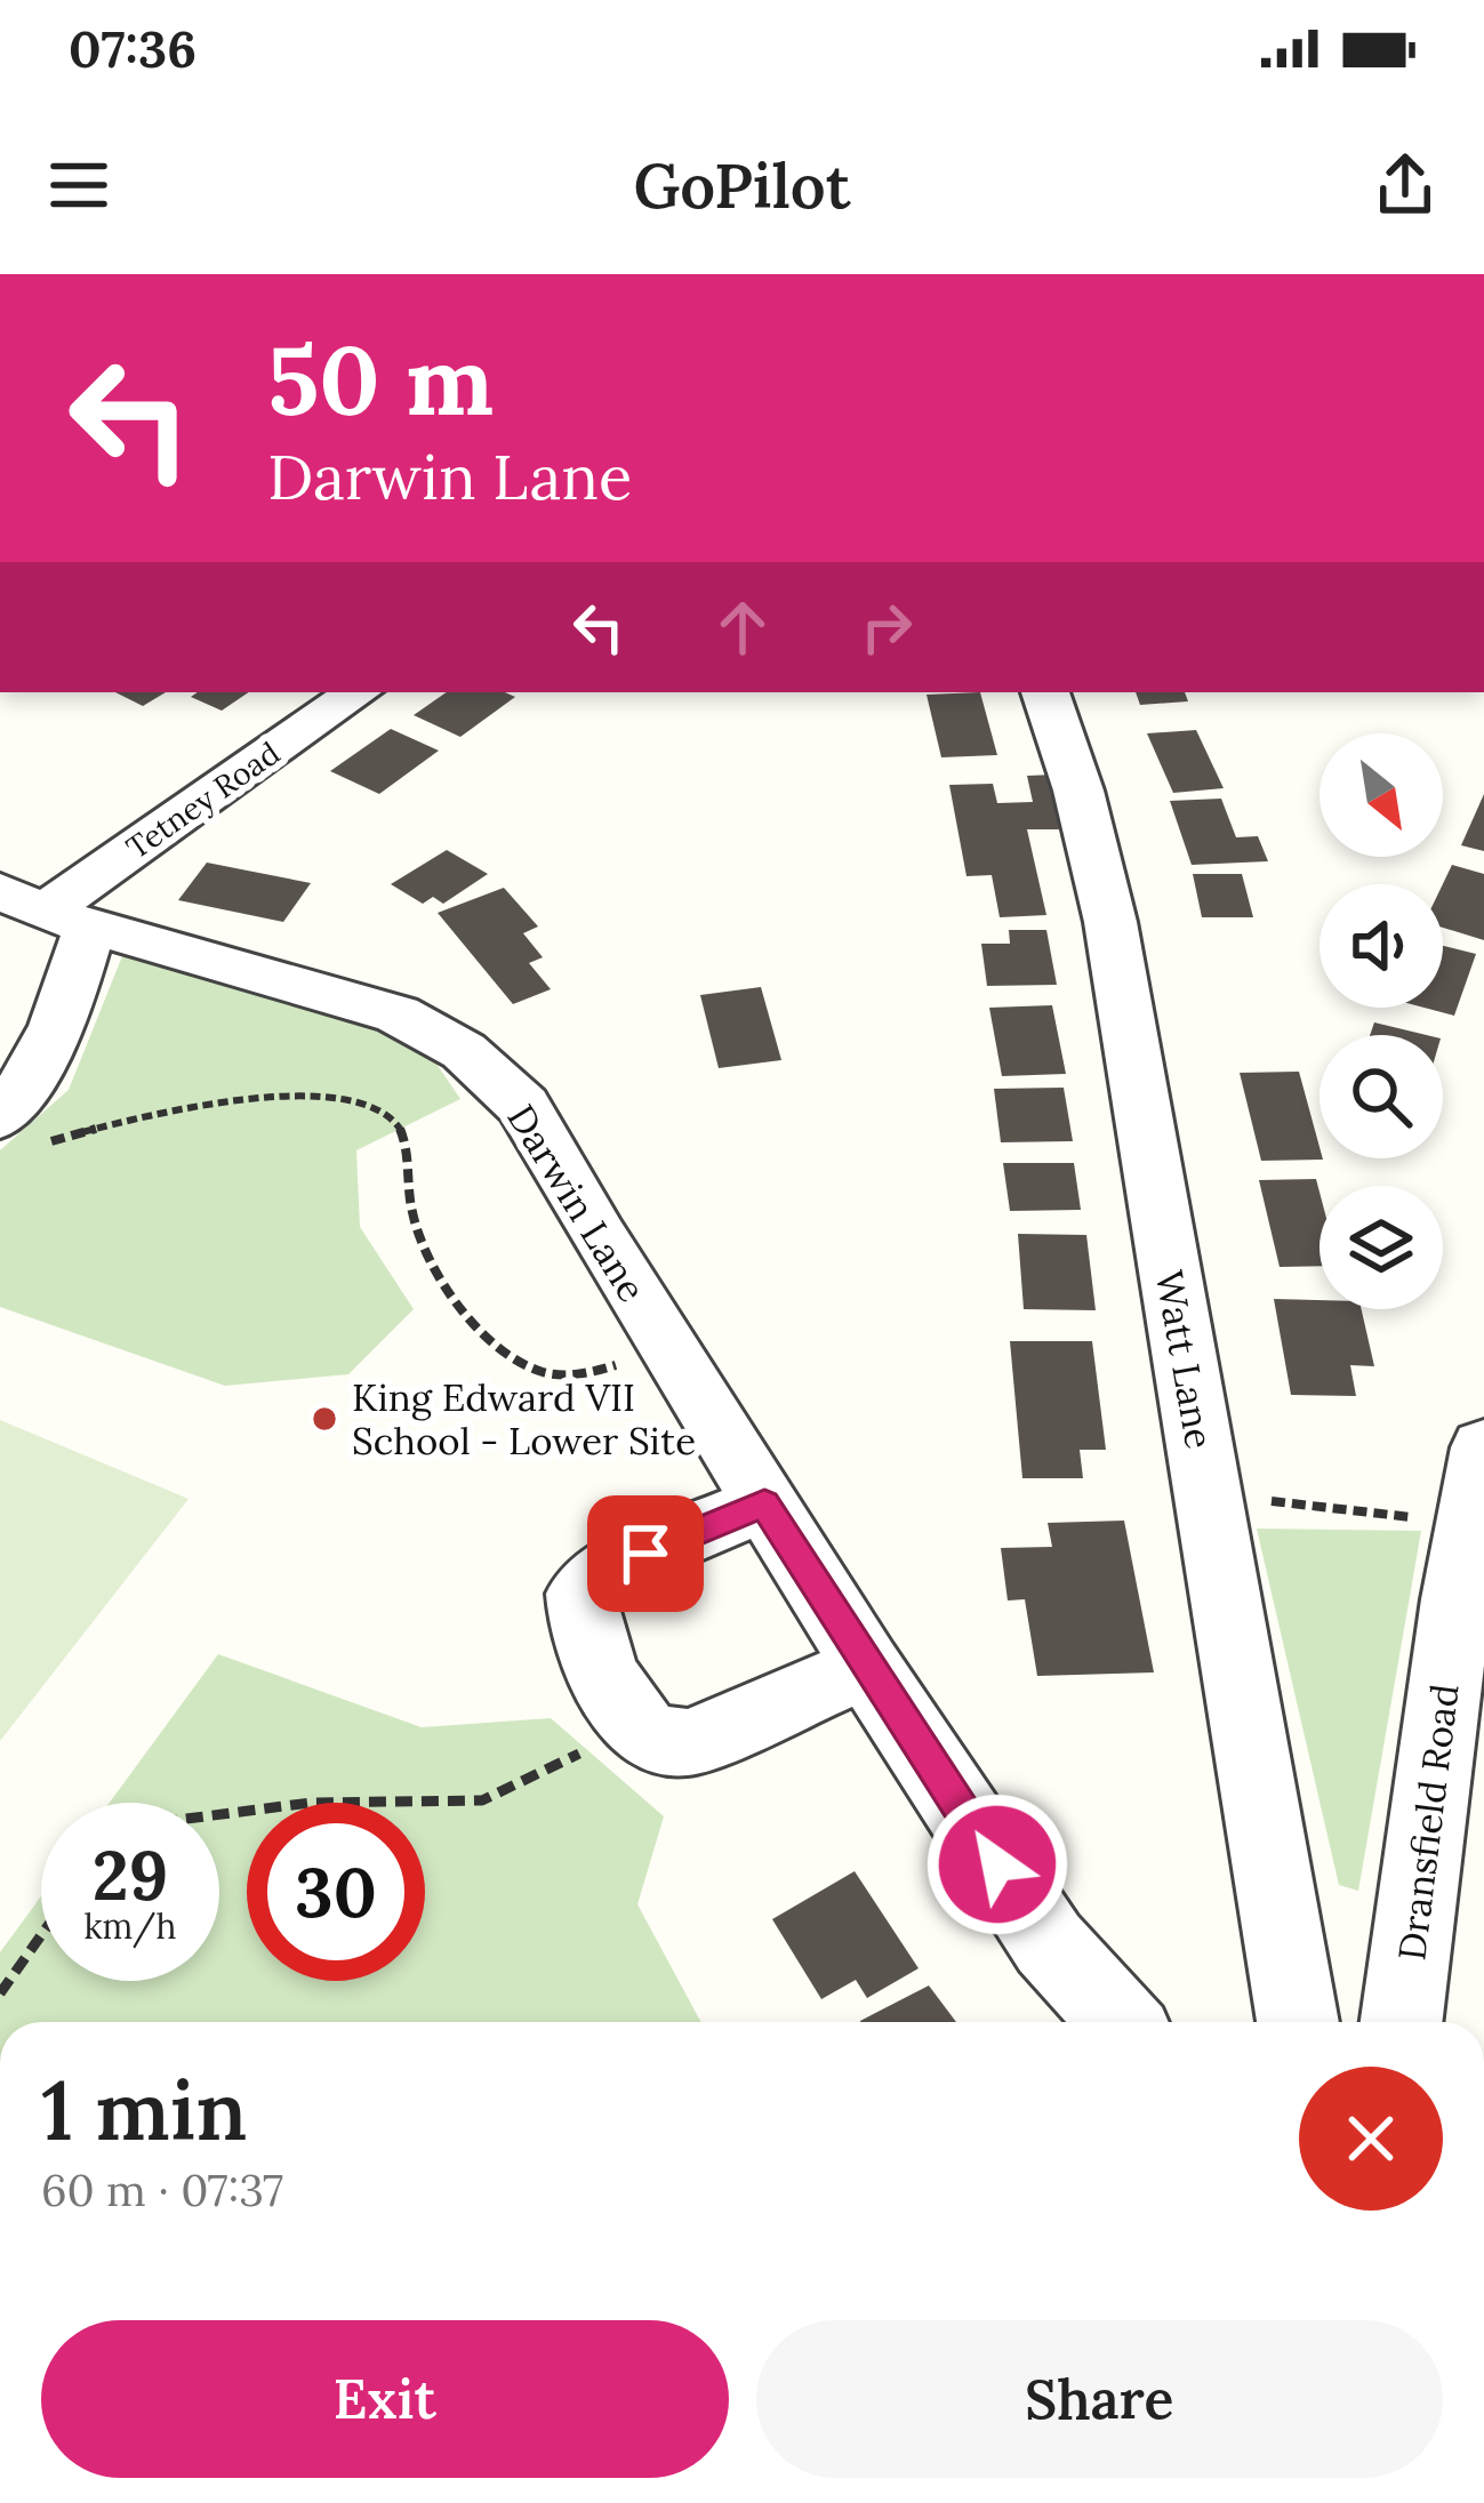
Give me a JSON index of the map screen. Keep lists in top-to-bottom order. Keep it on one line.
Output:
{"streets":{"street":["Tetney Road","Darwin Lane","Watt Lane","Dransfield Road"]},"crossings":[["Tetney Road","Darwin Lane"]],"places":["King Edward VII School - Lower Site"],"north":"bottom right","page":{"status":"07:36","header":"GoPilot","turn":["50 m","Darwin Lane"],"speed":"29 km/h","limit":"30","heading":["1 min","60 m · 07:37"],"buttons":["Exit","Share"]}}
